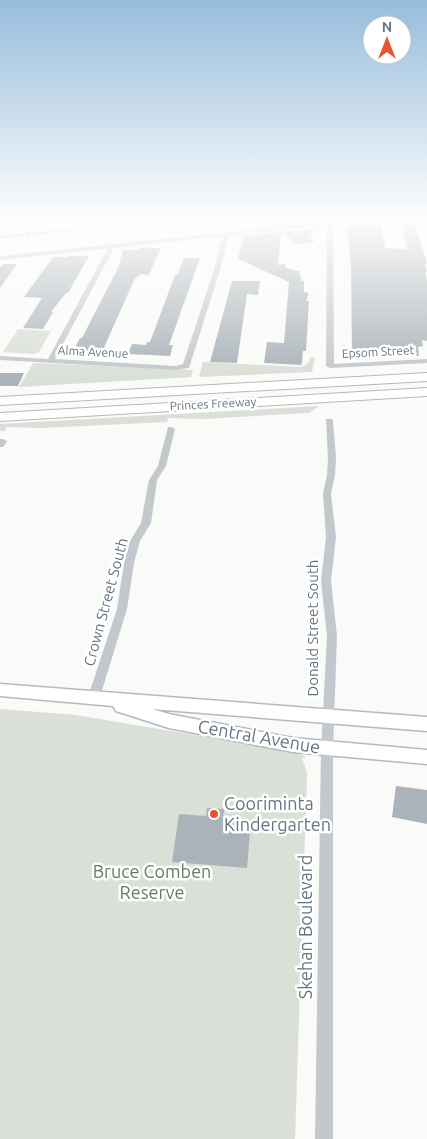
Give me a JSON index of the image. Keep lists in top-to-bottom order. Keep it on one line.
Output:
{"streets":{"highway":["Princes Freeway"],"main road":["Central Avenue"],"street":["Alma Avenue","Epsom Street","Crown Street South","Donald Street South","Skehan Boulevard"]},"crossings":[["Crown Street South","Central Avenue"],["Donald Street South","Central Avenue"],["Donald Street South","Skehan Boulevard"],["Central Avenue","Skehan Boulevard"]],"parks":["Bruce Comben Reserve"],"places":["Cooriminta Kindergarten"],"north":"top"}
